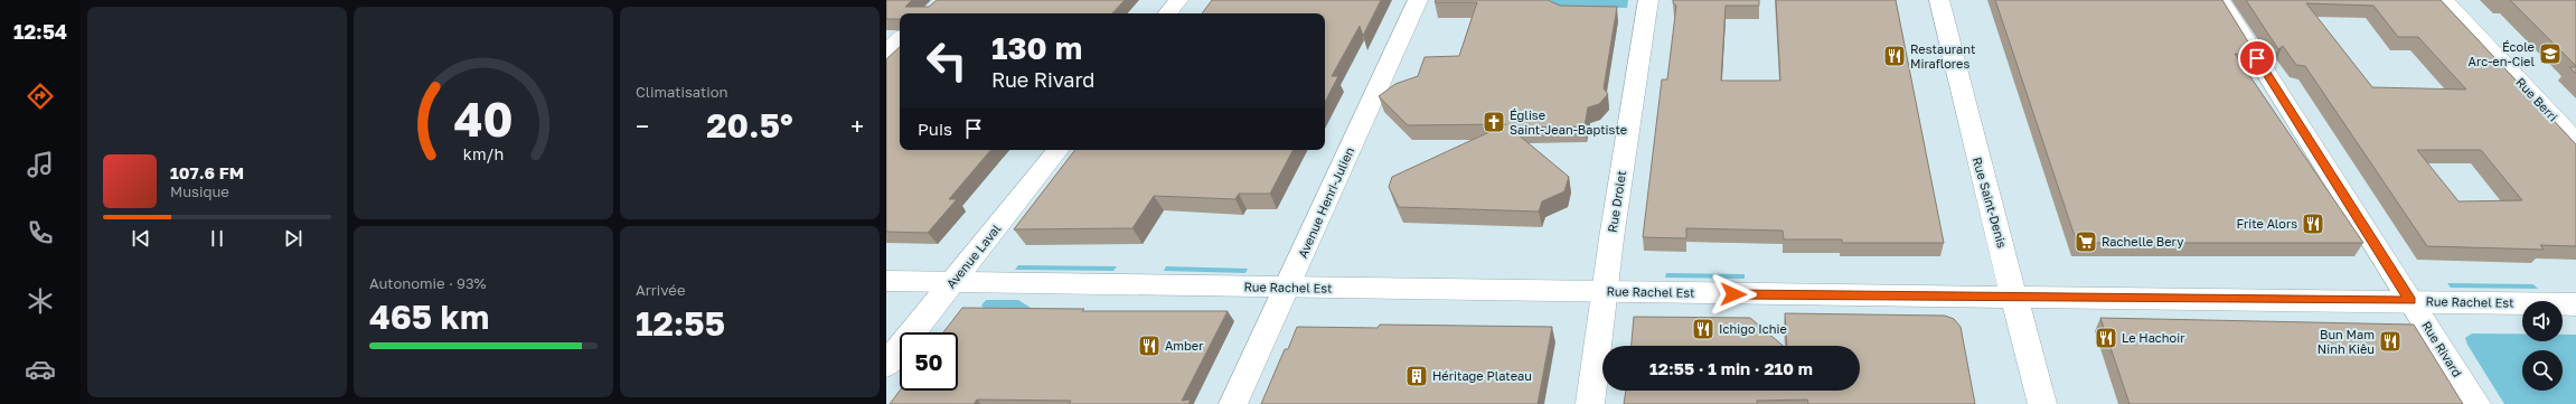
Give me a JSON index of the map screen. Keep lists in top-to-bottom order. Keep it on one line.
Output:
{"streets":{"street":["Rue Berri","Rue Drolet","Avenue Henri-Julien","Rue Saint-Denis","Avenue Laval","Rue Rachel Est","Rue Rivard"]},"crossings":[["Rue Drolet","Rue Rachel Est"],["Avenue Henri-Julien","Rue Rachel Est"],["Rue Saint-Denis","Rue Rachel Est"],["Avenue Laval","Rue Rachel Est"],["Rue Rachel Est","Rue Rivard"]],"places":{"school or university":["École Arc-en-Ciel"],"restaurant":["Restaurant Miraflores","Frite Alors","Ichigo Ichie","Le Hachoir","Bun Mam Ninh Kiêu","Amber"],"church":["Église Saint-Jean-Baptiste"],"supermarket":["Rachelle Bery"],"building":["Héritage Plateau"]},"page":{"tabs":"12:54","tile":["Climatisation",["Autonomie · 93%","465 km"],["Arrivée","12:55"]],"turn":["130 m","Rue Rivard"],"heat":["−","20.5°","+"],"then":"Puis","song":["107.6 FM","Musique"],"limit":"50","trip":"12:55 · 1 min · 210 m","gauge":["40","km/h"]}}
